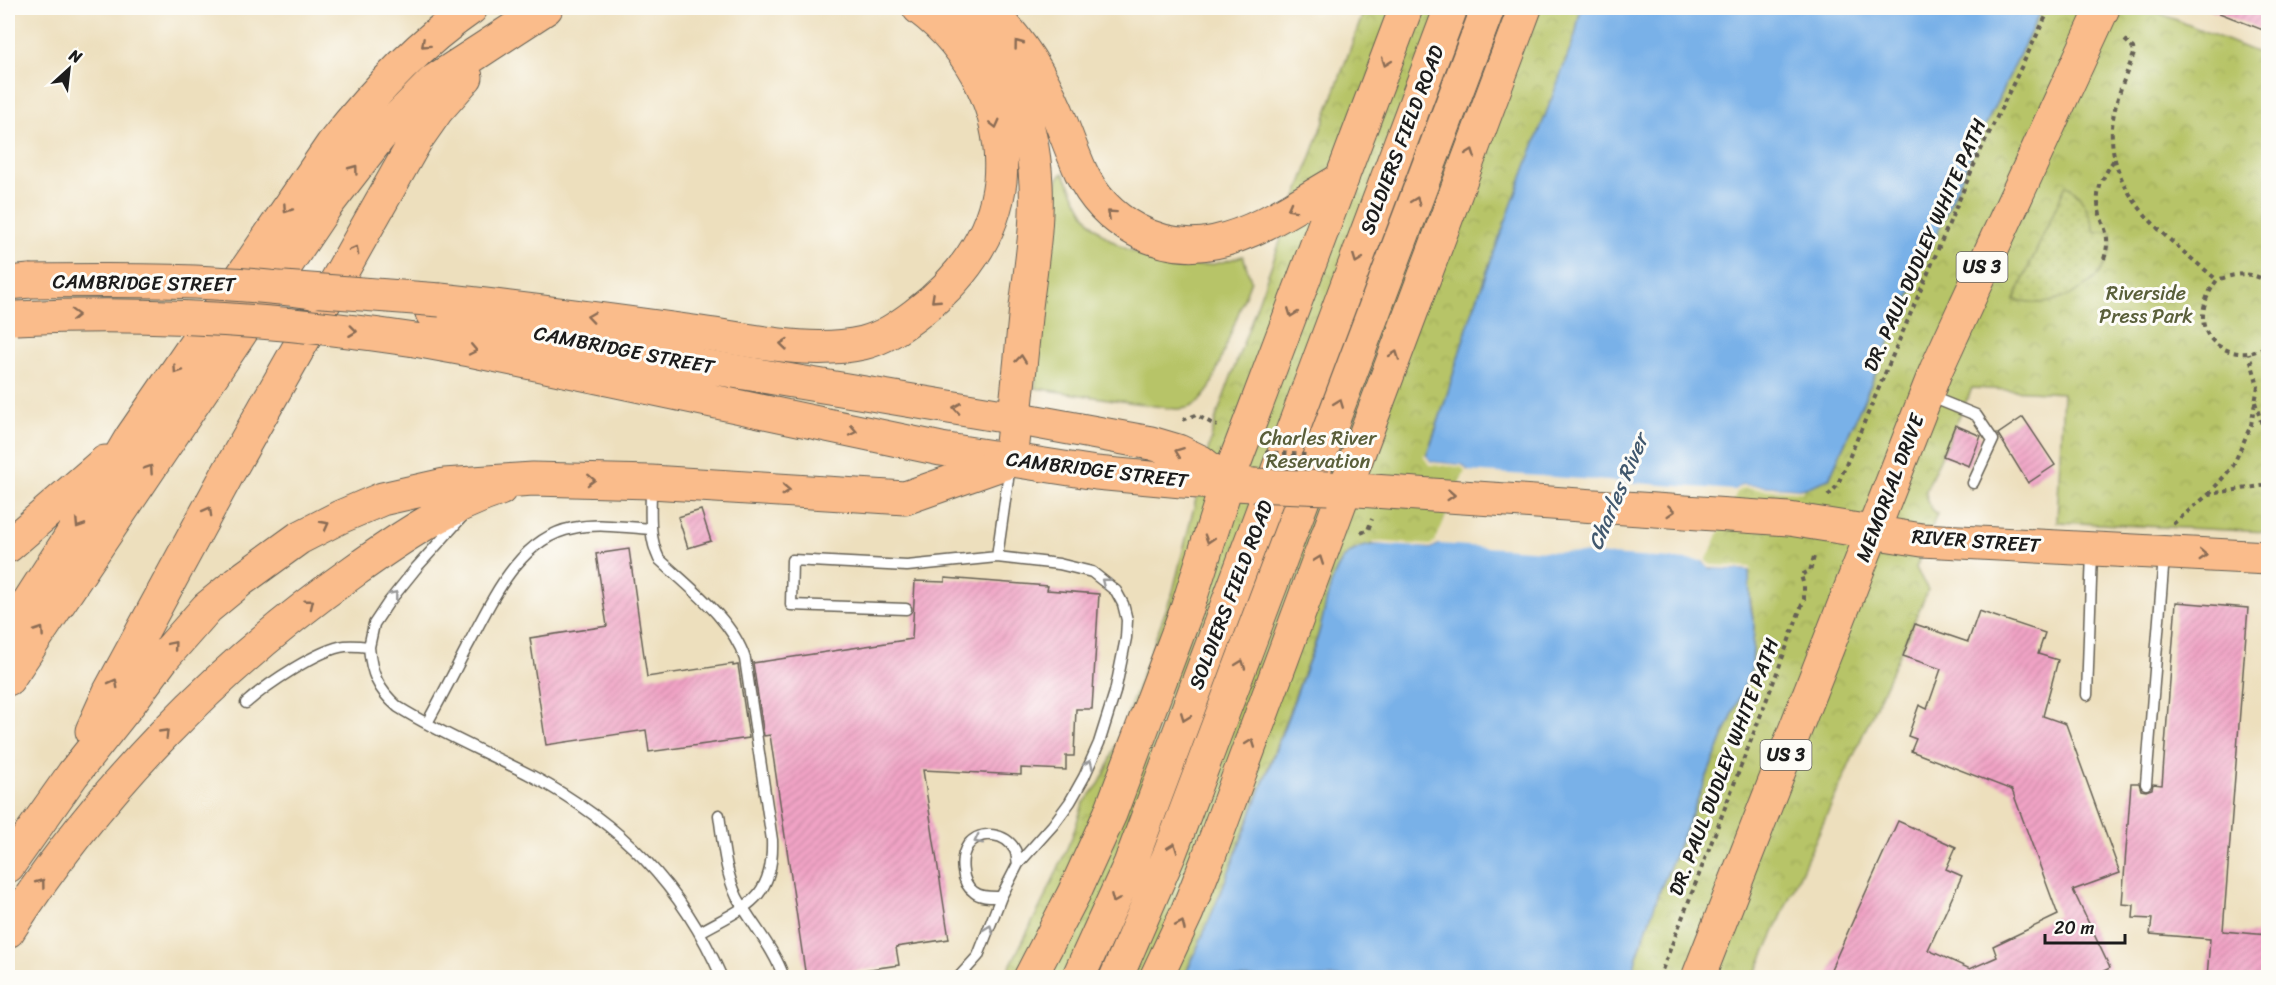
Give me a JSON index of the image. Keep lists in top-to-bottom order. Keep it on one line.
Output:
{"streets":{"main road":["SOLDIERS FIELD ROAD","US 3","CAMBRIDGE STREET","MEMORIAL DRIVE","RIVER STREET"],"path":["DR. PAUL DUDLEY WHITE PATH"]},"crossings":[["CAMBRIDGE STREET","RIVER STREET"],["MEMORIAL DRIVE","RIVER STREET"]],"one_way":["RIVER STREET"],"water":["Charles River"],"parks":["Riverside Press Park","Charles River Reservation"],"scale_bar":"20 m","north":"top right"}
